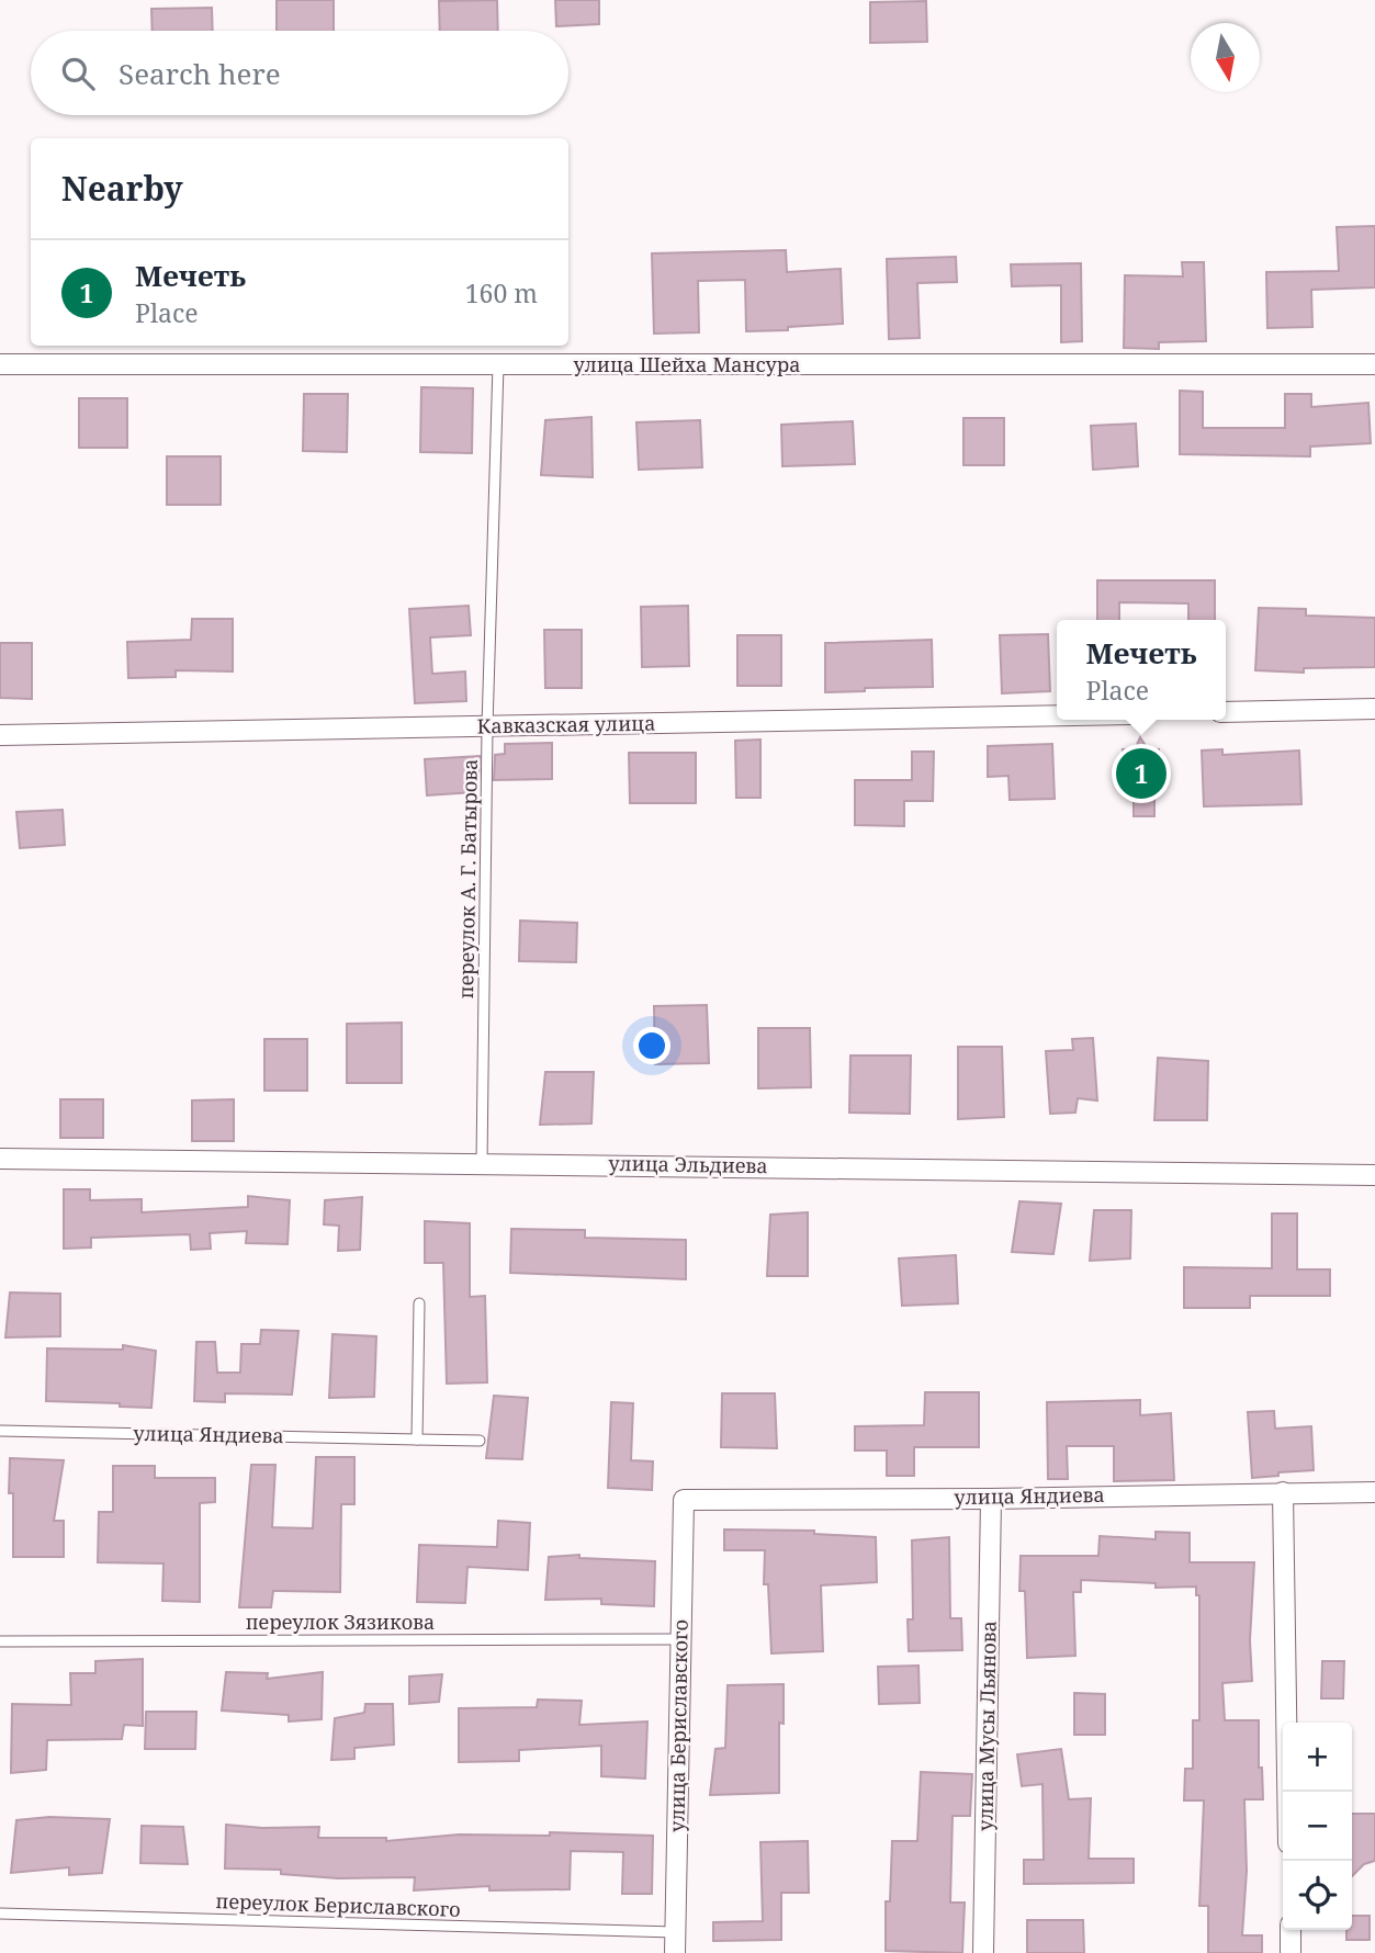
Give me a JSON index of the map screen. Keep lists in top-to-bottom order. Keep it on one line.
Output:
{"streets":{"street":["улица Шейха Мансура","Кавказская улица","улица Эльдиева","улица Яндиева","улица Бериславского","улица Мусы Льянова"],"lane":["переулок А. Г. Батырова","переулок Зязикова","переулок Бериславского"]},"crossings":[["улица Шейха Мансура","переулок А. Г. Батырова"],["Кавказская улица","переулок А. Г. Батырова"],["переулок А. Г. Батырова","улица Эльдиева"],["улица Яндиева","улица Бериславского"],["улица Яндиева","улица Мусы Льянова"],["переулок Зязикова","улица Бериславского"],["улица Бериславского","переулок Бериславского"]],"north":"bottom","page":{"search":"Search here","heading":"Nearby","list":[{"mark":"1","name":"Мечеть","note":"Place","value":"160 m"}],"popup":["Мечеть","Place"],"pins":"1","map_buttons":["+","−"]}}
